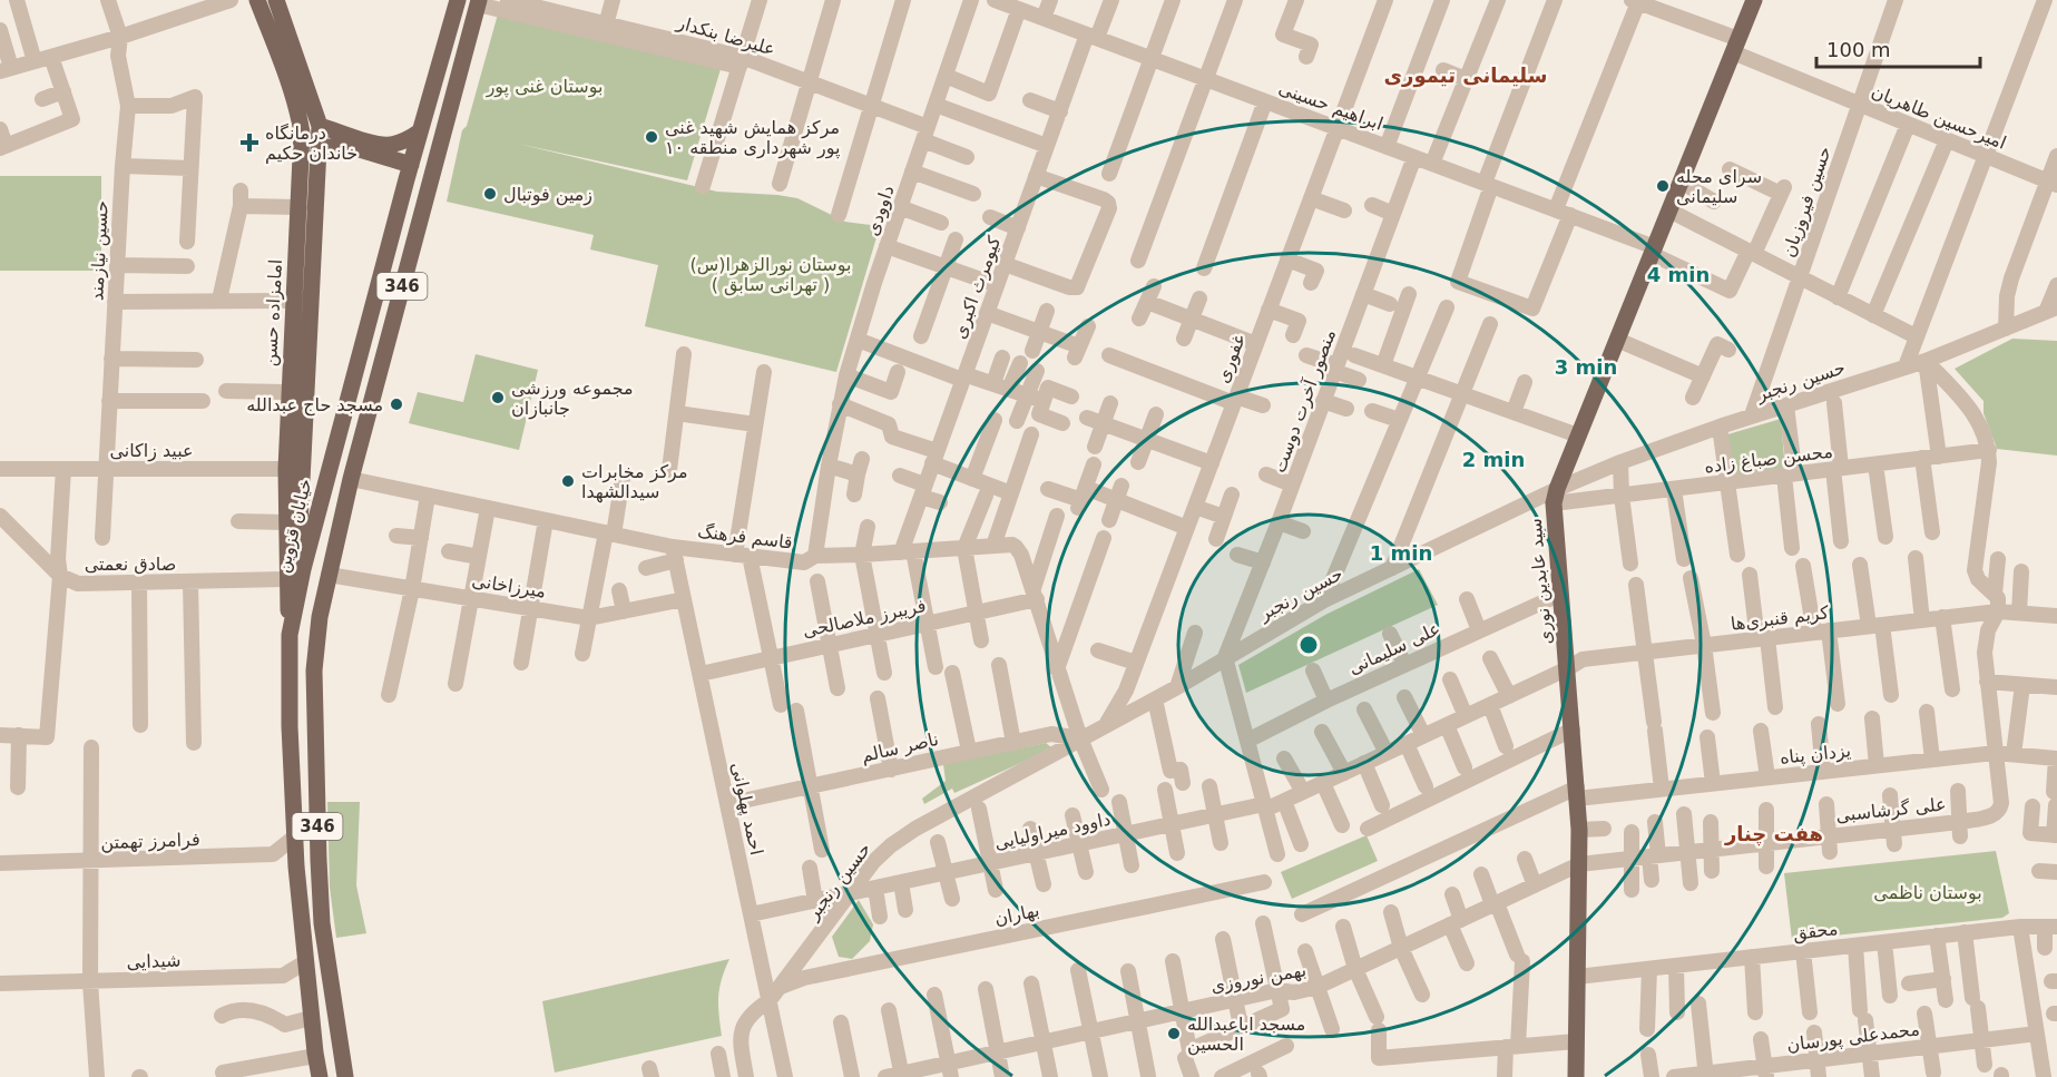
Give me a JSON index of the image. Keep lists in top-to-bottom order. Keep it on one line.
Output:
{"streets":{"main road":["346","امامزاده حسن","خیابان قزوین","سید عابدین نوری"],"street":["علیرضا بنکدار","ابراهیم حسینی","امیرحسین طاهریان","حسین فیروزیان","داوودی","حسین نیازمند","کیومرث اکبری","غفوری","حسین رنجبر","منصور آخرت دوست","عبید زاکانی","محسن صباغ زاده","قاسم فرهنگ","صادق نعمتی","میرزاخانی","فریبرز ملاصالحی","کریم قنبری‌ها","علی سلیمانی","ناصر سالم","یزدان پناه","احمد پهلوانی","علی گرشاسبی","داوود میراولیایی","فرامرز تهمتن","بهاران","محقق","شیدایی","بهمن نوروزی","محمدعلی پورسان"]},"crossings":[["علیرضا بنکدار","داوودی"],["علیرضا بنکدار","346"],["ابراهیم حسینی","کیومرث اکبری"],["ابراهیم حسینی","غفوری"],["ابراهیم حسینی","منصور آخرت دوست"],["ابراهیم حسینی","سید عابدین نوری"],["امیرحسین طاهریان","حسین فیروزیان"],["امیرحسین طاهریان","سید عابدین نوری"],["حسین فیروزیان","حسین رنجبر"],["داوودی","قاسم فرهنگ"],["حسین نیازمند","عبید زاکانی"],["346","قاسم فرهنگ"],["346","میرزاخانی"],["کیومرث اکبری","قاسم فرهنگ"],["امامزاده حسن","عبید زاکانی"],["امامزاده حسن","خیابان قزوین"],["امامزاده حسن","صادق نعمتی"],["غفوری","حسین رنجبر"],["حسین رنجبر","منصور آخرت دوست"],["حسین رنجبر","محسن صباغ زاده"],["حسین رنجبر","قاسم فرهنگ"],["حسین رنجبر","سید عابدین نوری"],["حسین رنجبر","ناصر سالم"],["حسین رنجبر","احمد پهلوانی"],["حسین رنجبر","داوود میراولیایی"],["حسین رنجبر","بهاران"],["محسن صباغ زاده","سید عابدین نوری"],["خیابان قزوین","فرامرز تهمتن"],["خیابان قزوین","شیدایی"],["قاسم فرهنگ","فریبرز ملاصالحی"],["قاسم فرهنگ","ناصر سالم"],["قاسم فرهنگ","احمد پهلوانی"],["سید عابدین نوری","کریم قنبری‌ها"],["سید عابدین نوری","علی سلیمانی"],["سید عابدین نوری","یزدان پناه"],["سید عابدین نوری","علی گرشاسبی"],["سید عابدین نوری","داوود میراولیایی"],["سید عابدین نوری","محقق"],["سید عابدین نوری","بهمن نوروزی"],["میرزاخانی","احمد پهلوانی"],["فریبرز ملاصالحی","احمد پهلوانی"],["کریم قنبری‌ها","داوود میراولیایی"],["ناصر سالم","احمد پهلوانی"],["یزدان پناه","علی گرشاسبی"],["احمد پهلوانی","داوود میراولیایی"],["علی گرشاسبی","بهمن نوروزی"]],"districts":["سلیمانی تیموری","هفت چنار"],"parks":["بوستان غنی پور","بوستان نورالزهرا(س) ( تهرانی سابق )","بوستان ناظمی"],"places":{"other":["مرکز همایش شهید غنی پور شهرداری منطقه ۱۰","سرای محله سلیمانی","زمین فوتبال","مجموعه ورزشی جانبازان","مسجد حاج عبدالله","مرکز مخابرات سیدالشهدا","مسجد اباعبدالله الحسین"],"health":["درمانگاه خاندان حکیم"]},"scale_bar":"100 m","rings":["4 min","3 min","2 min","1 min"]}
